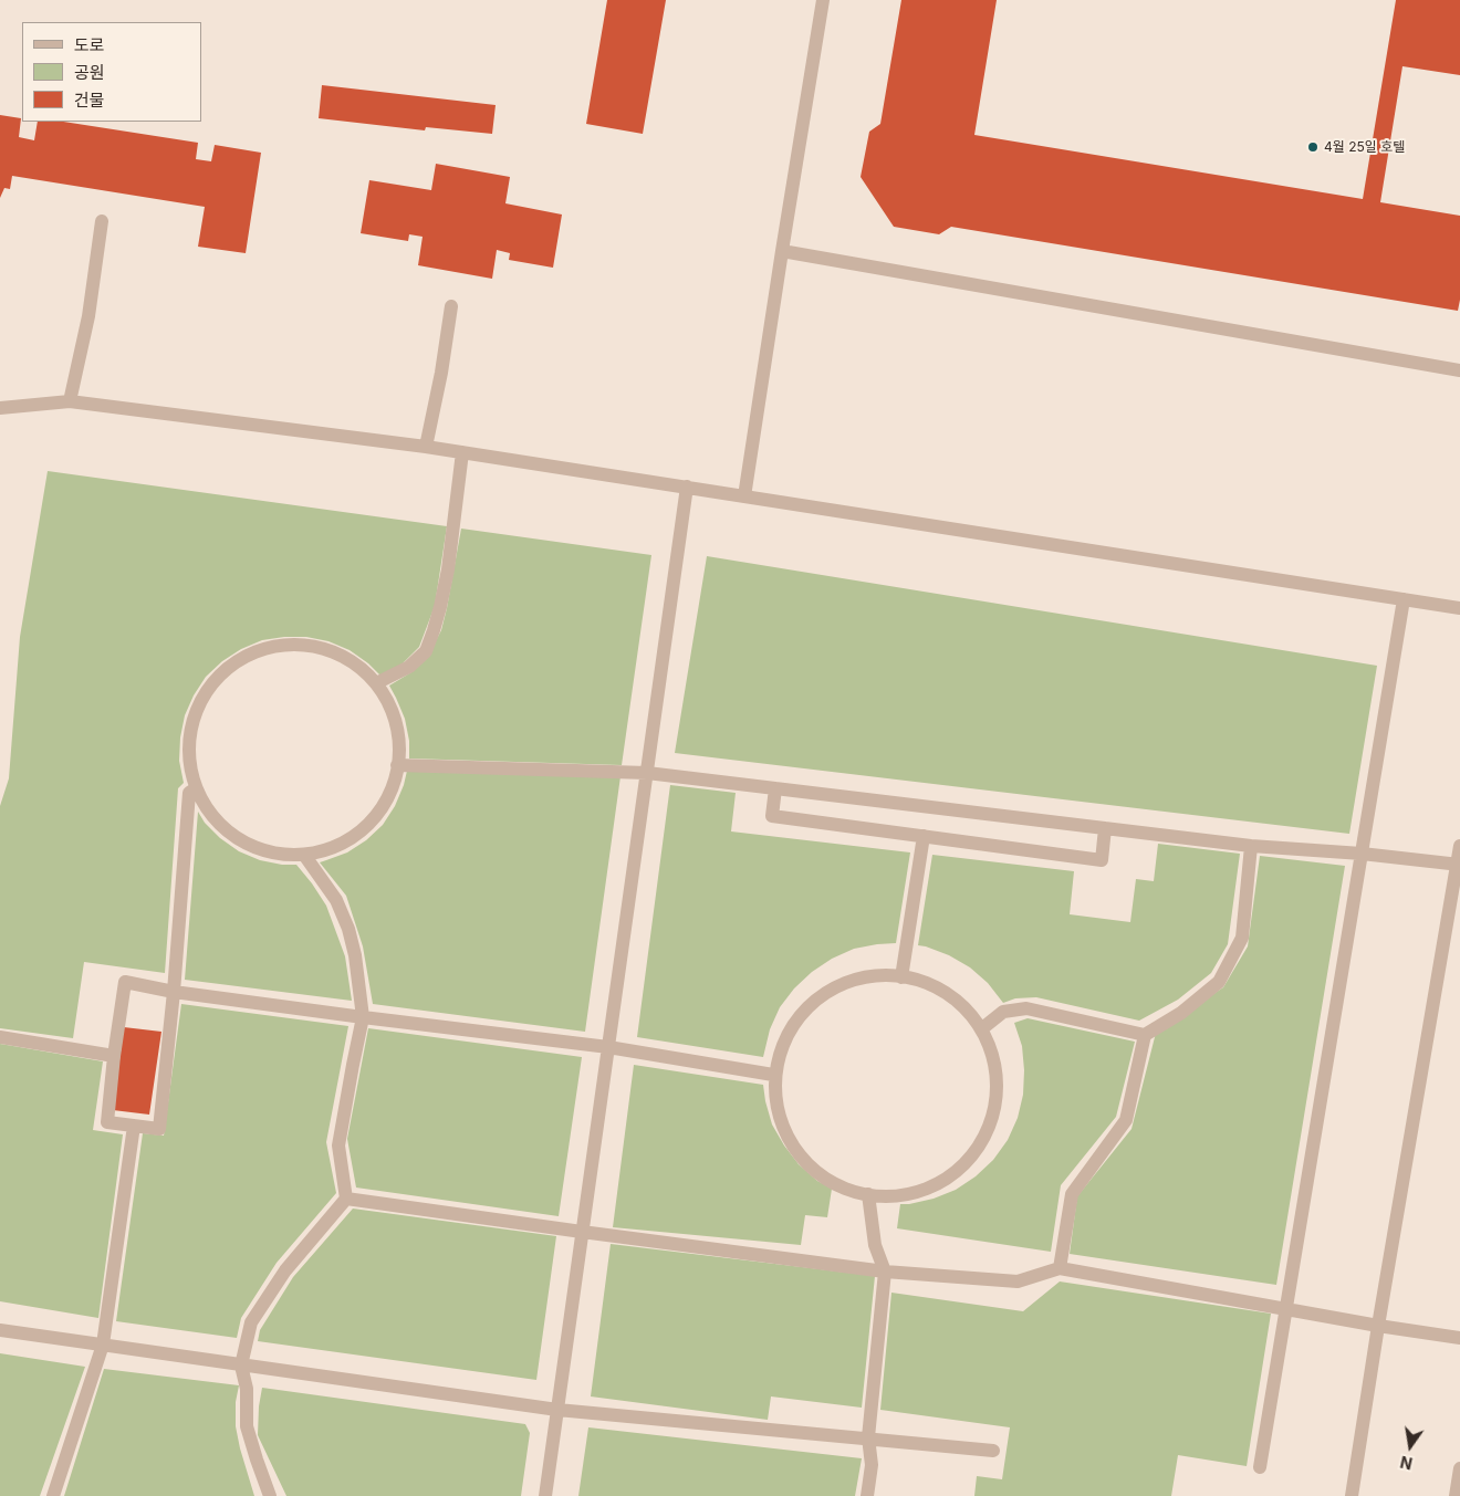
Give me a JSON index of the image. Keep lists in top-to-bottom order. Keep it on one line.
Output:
{"places":["4월 25일 호텔"],"legend":["도로","공원","건물"],"north":"bottom"}
